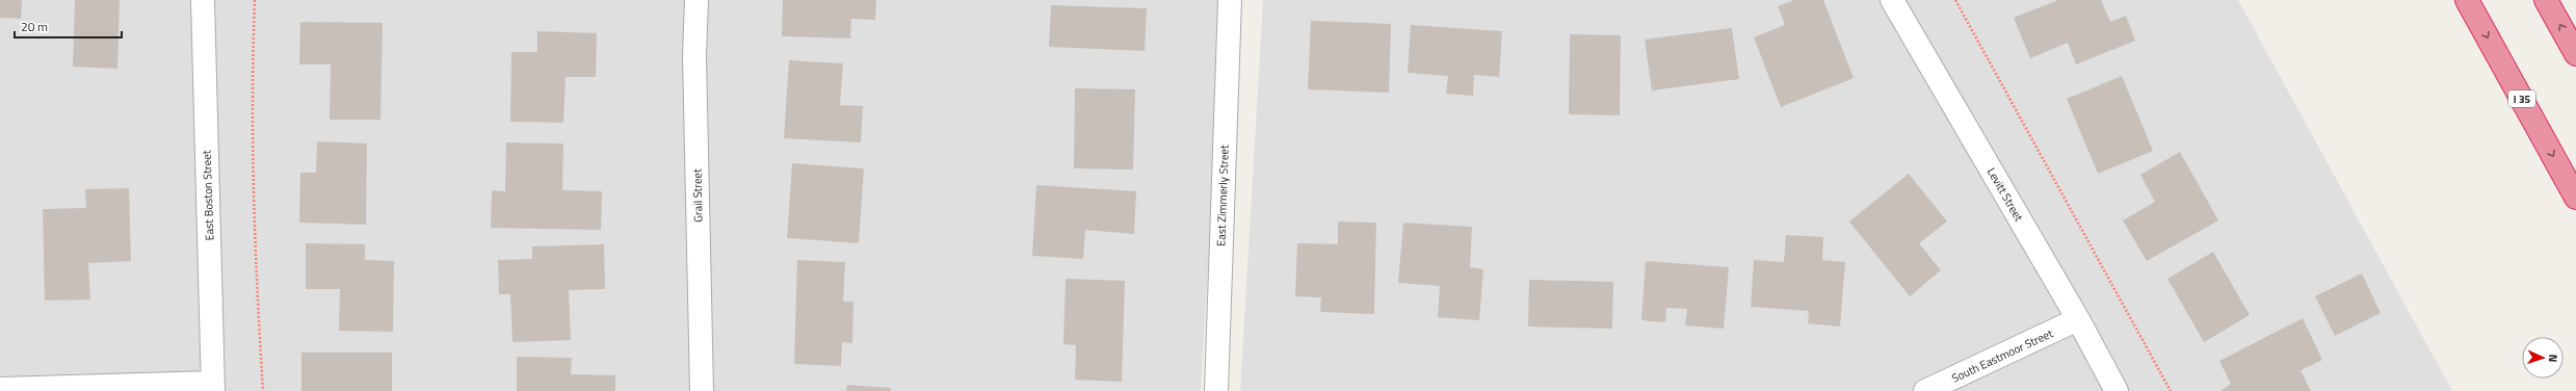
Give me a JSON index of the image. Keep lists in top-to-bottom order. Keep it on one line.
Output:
{"streets":{"highway":["I 35"],"street":["Levitt Street","East Boston Street","Grail Street","East Zimmerly Street","South Eastmoor Street"]},"crossings":[["Levitt Street","South Eastmoor Street"]],"scale_bar":"20 m","north":"right"}
